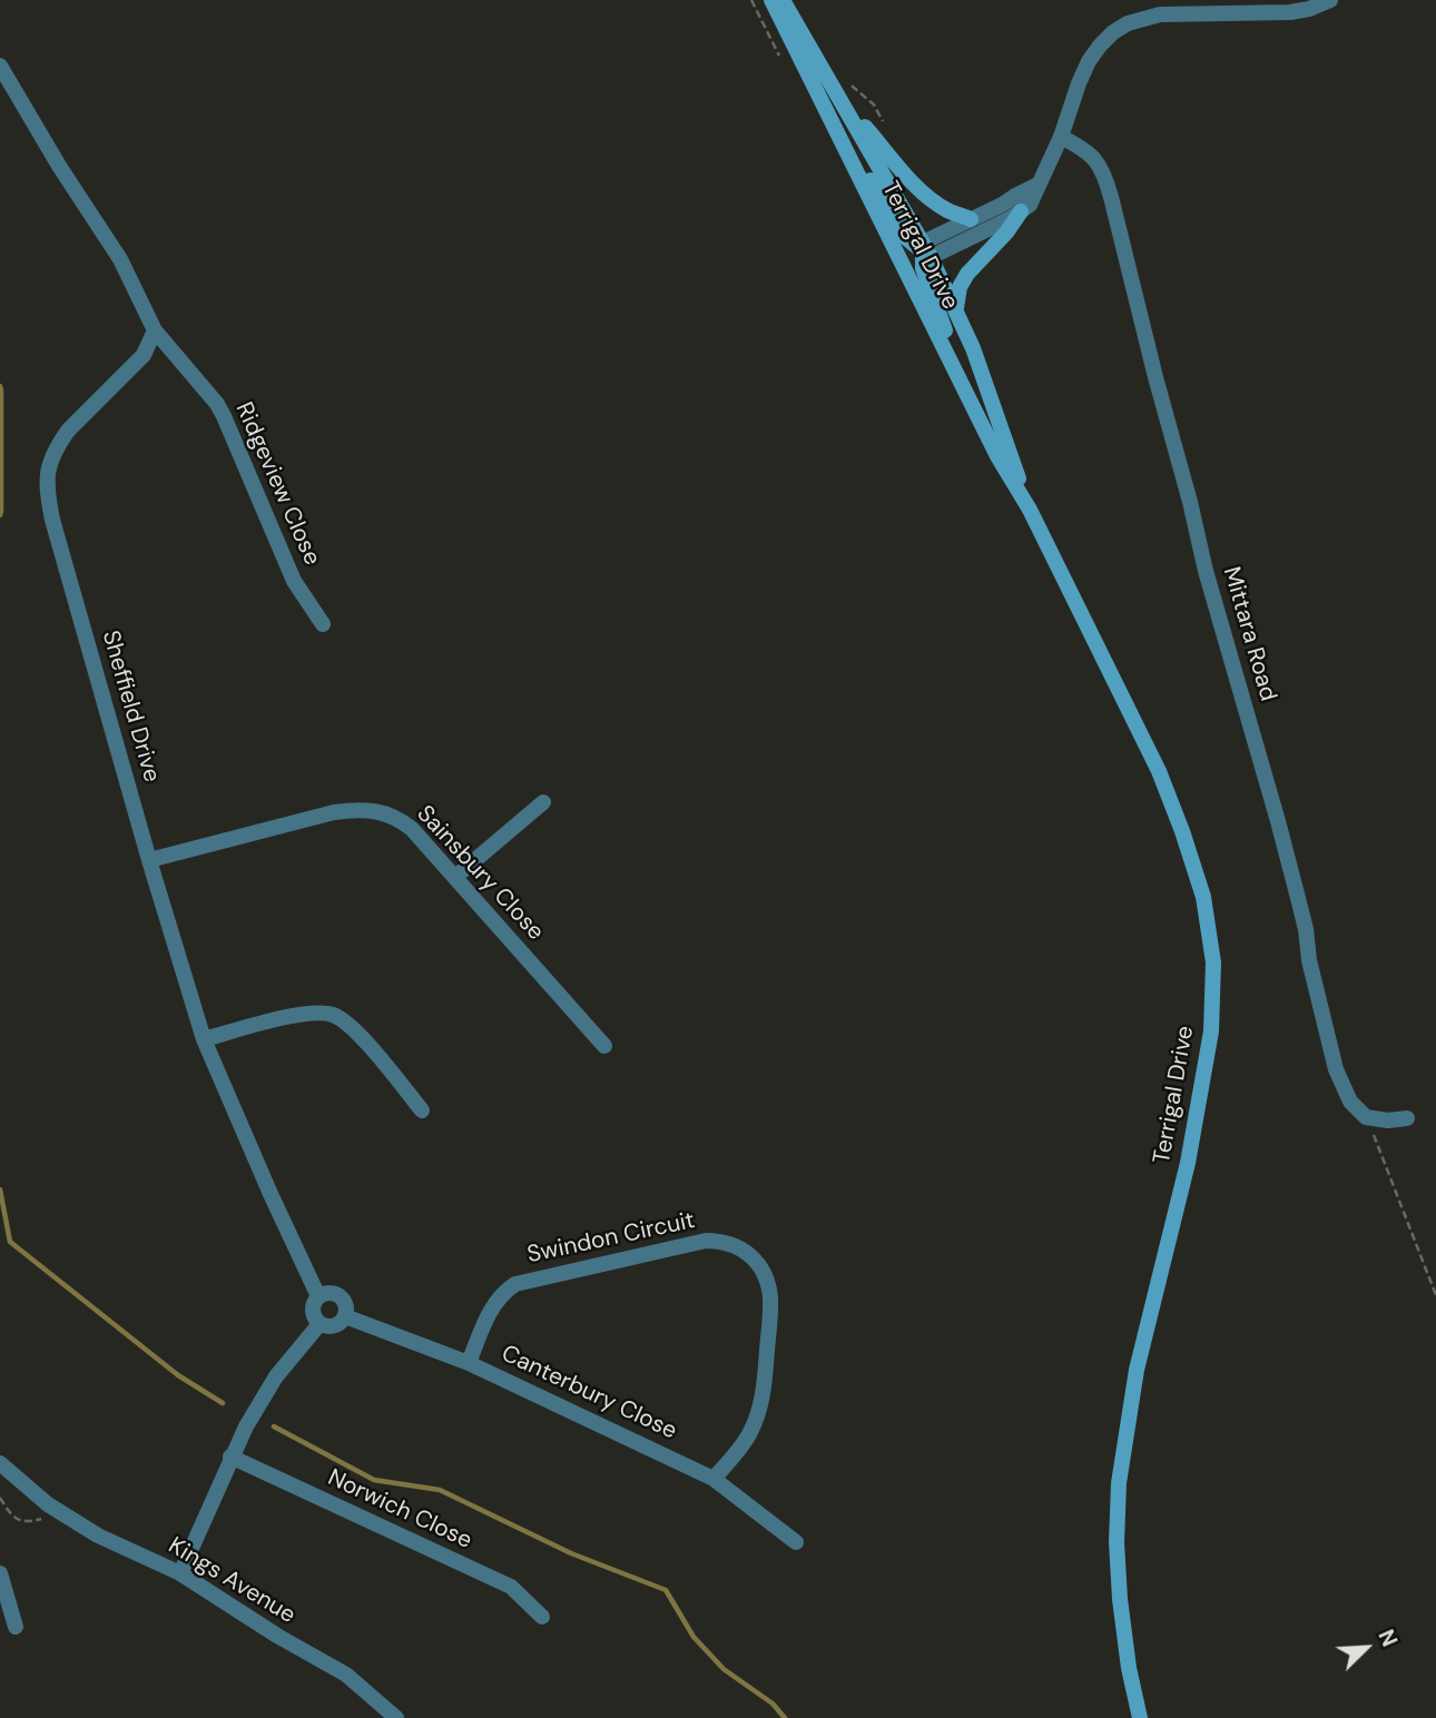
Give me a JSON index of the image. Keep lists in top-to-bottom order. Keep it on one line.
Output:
{"streets":{"main road":["Terrigal Drive"],"street":["Ridgeview Close","Mittara Road","Sheffield Drive","Sainsbury Close","Swindon Circuit","Canterbury Close","Norwich Close","Kings Avenue"]},"crossings":[["Ridgeview Close","Sheffield Drive"],["Sheffield Drive","Sainsbury Close"],["Sheffield Drive","Canterbury Close"],["Swindon Circuit","Canterbury Close"]],"north":"top right"}
